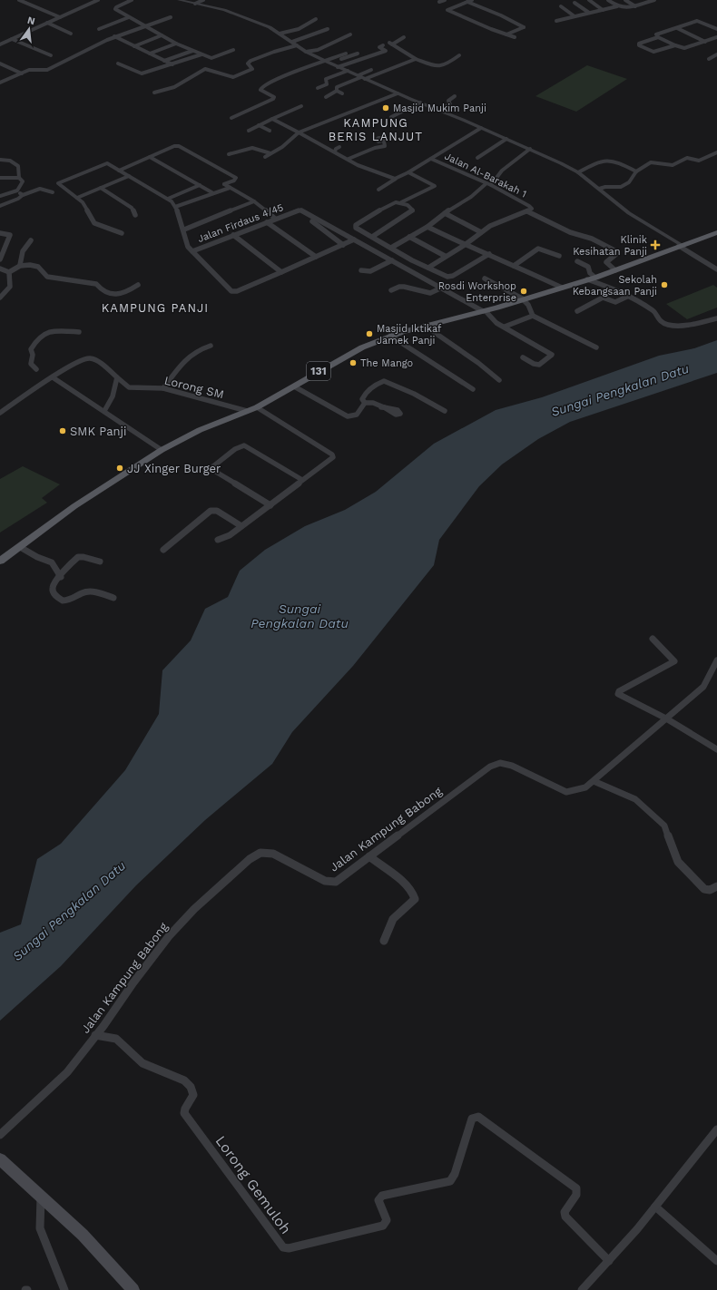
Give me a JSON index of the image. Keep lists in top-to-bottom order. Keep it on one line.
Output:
{"streets":{"main road":["131"],"street":["Jalan Al-Barakah 1","Jalan Firdaus 4/45","Lorong SM","Jalan Kampung Babong","Lorong Gemuloh"]},"crossings":[["Jalan Al-Barakah 1","131"],["131","Lorong SM"],["Jalan Kampung Babong","Lorong Gemuloh"]],"districts":["KAMPUNG BERIS LANJUT","KAMPUNG PANJI"],"water":["Sungai Pengkalan Datu"],"places":{"other":["Masjid Mukim Panji","Sekolah Kebangsaan Panji","Rosdi Workshop Enterprise","Masjid Iktikaf Jamek Panji","The Mango","SMK Panji","JJ Xinger Burger"],"health":["Klinik Kesihatan Panji"]},"north":"top"}
